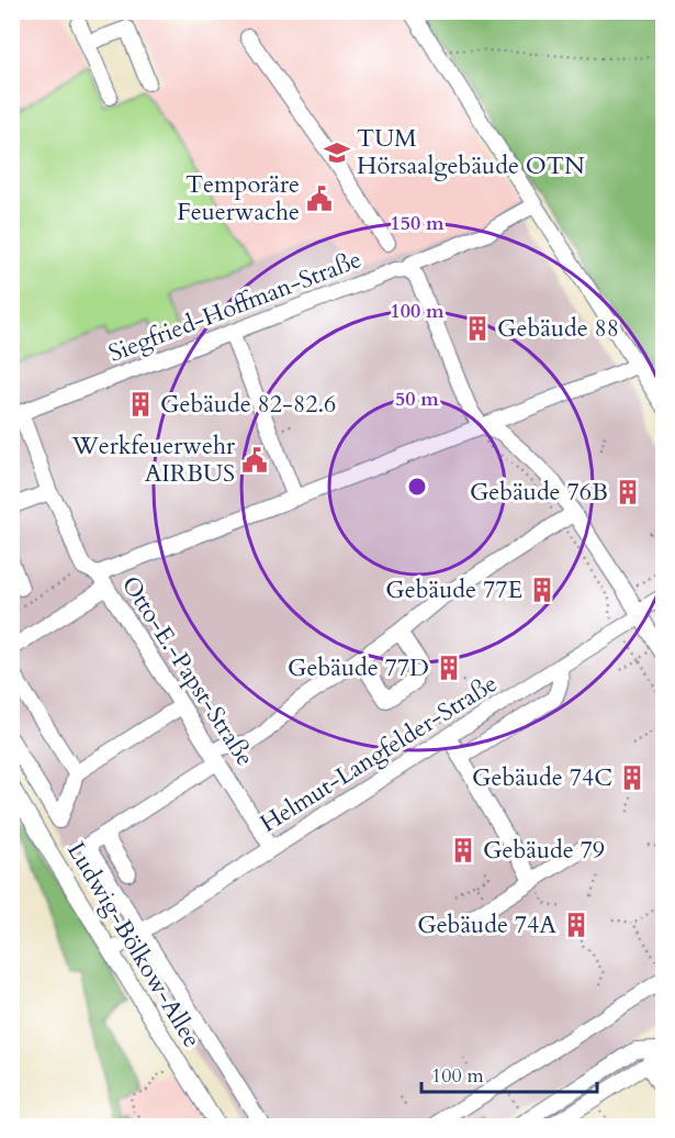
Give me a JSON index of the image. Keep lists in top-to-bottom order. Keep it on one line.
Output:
{"streets":{"street":["Siegfried-Hoffman-Straße","Otto-E.-Papst-Straße","Helmut-Langfelder-Straße","Ludwig-Bölkow-Allee"]},"crossings":[["Siegfried-Hoffman-Straße","Otto-E.-Papst-Straße"],["Otto-E.-Papst-Straße","Helmut-Langfelder-Straße"],["Helmut-Langfelder-Straße","Ludwig-Bölkow-Allee"]],"places":{"school or university":["TUM Hörsaalgebäude OTN"],"public building":["Temporäre Feuerwache","Werkfeuerwehr AIRBUS"],"building":["Gebäude 88","Gebäude 82-82.6","Gebäude 76B","Gebäude 77E","Gebäude 77D","Gebäude 74C","Gebäude 79","Gebäude 74A"]},"scale_bar":"100 m","rings":["150 m","100 m","50 m"]}
